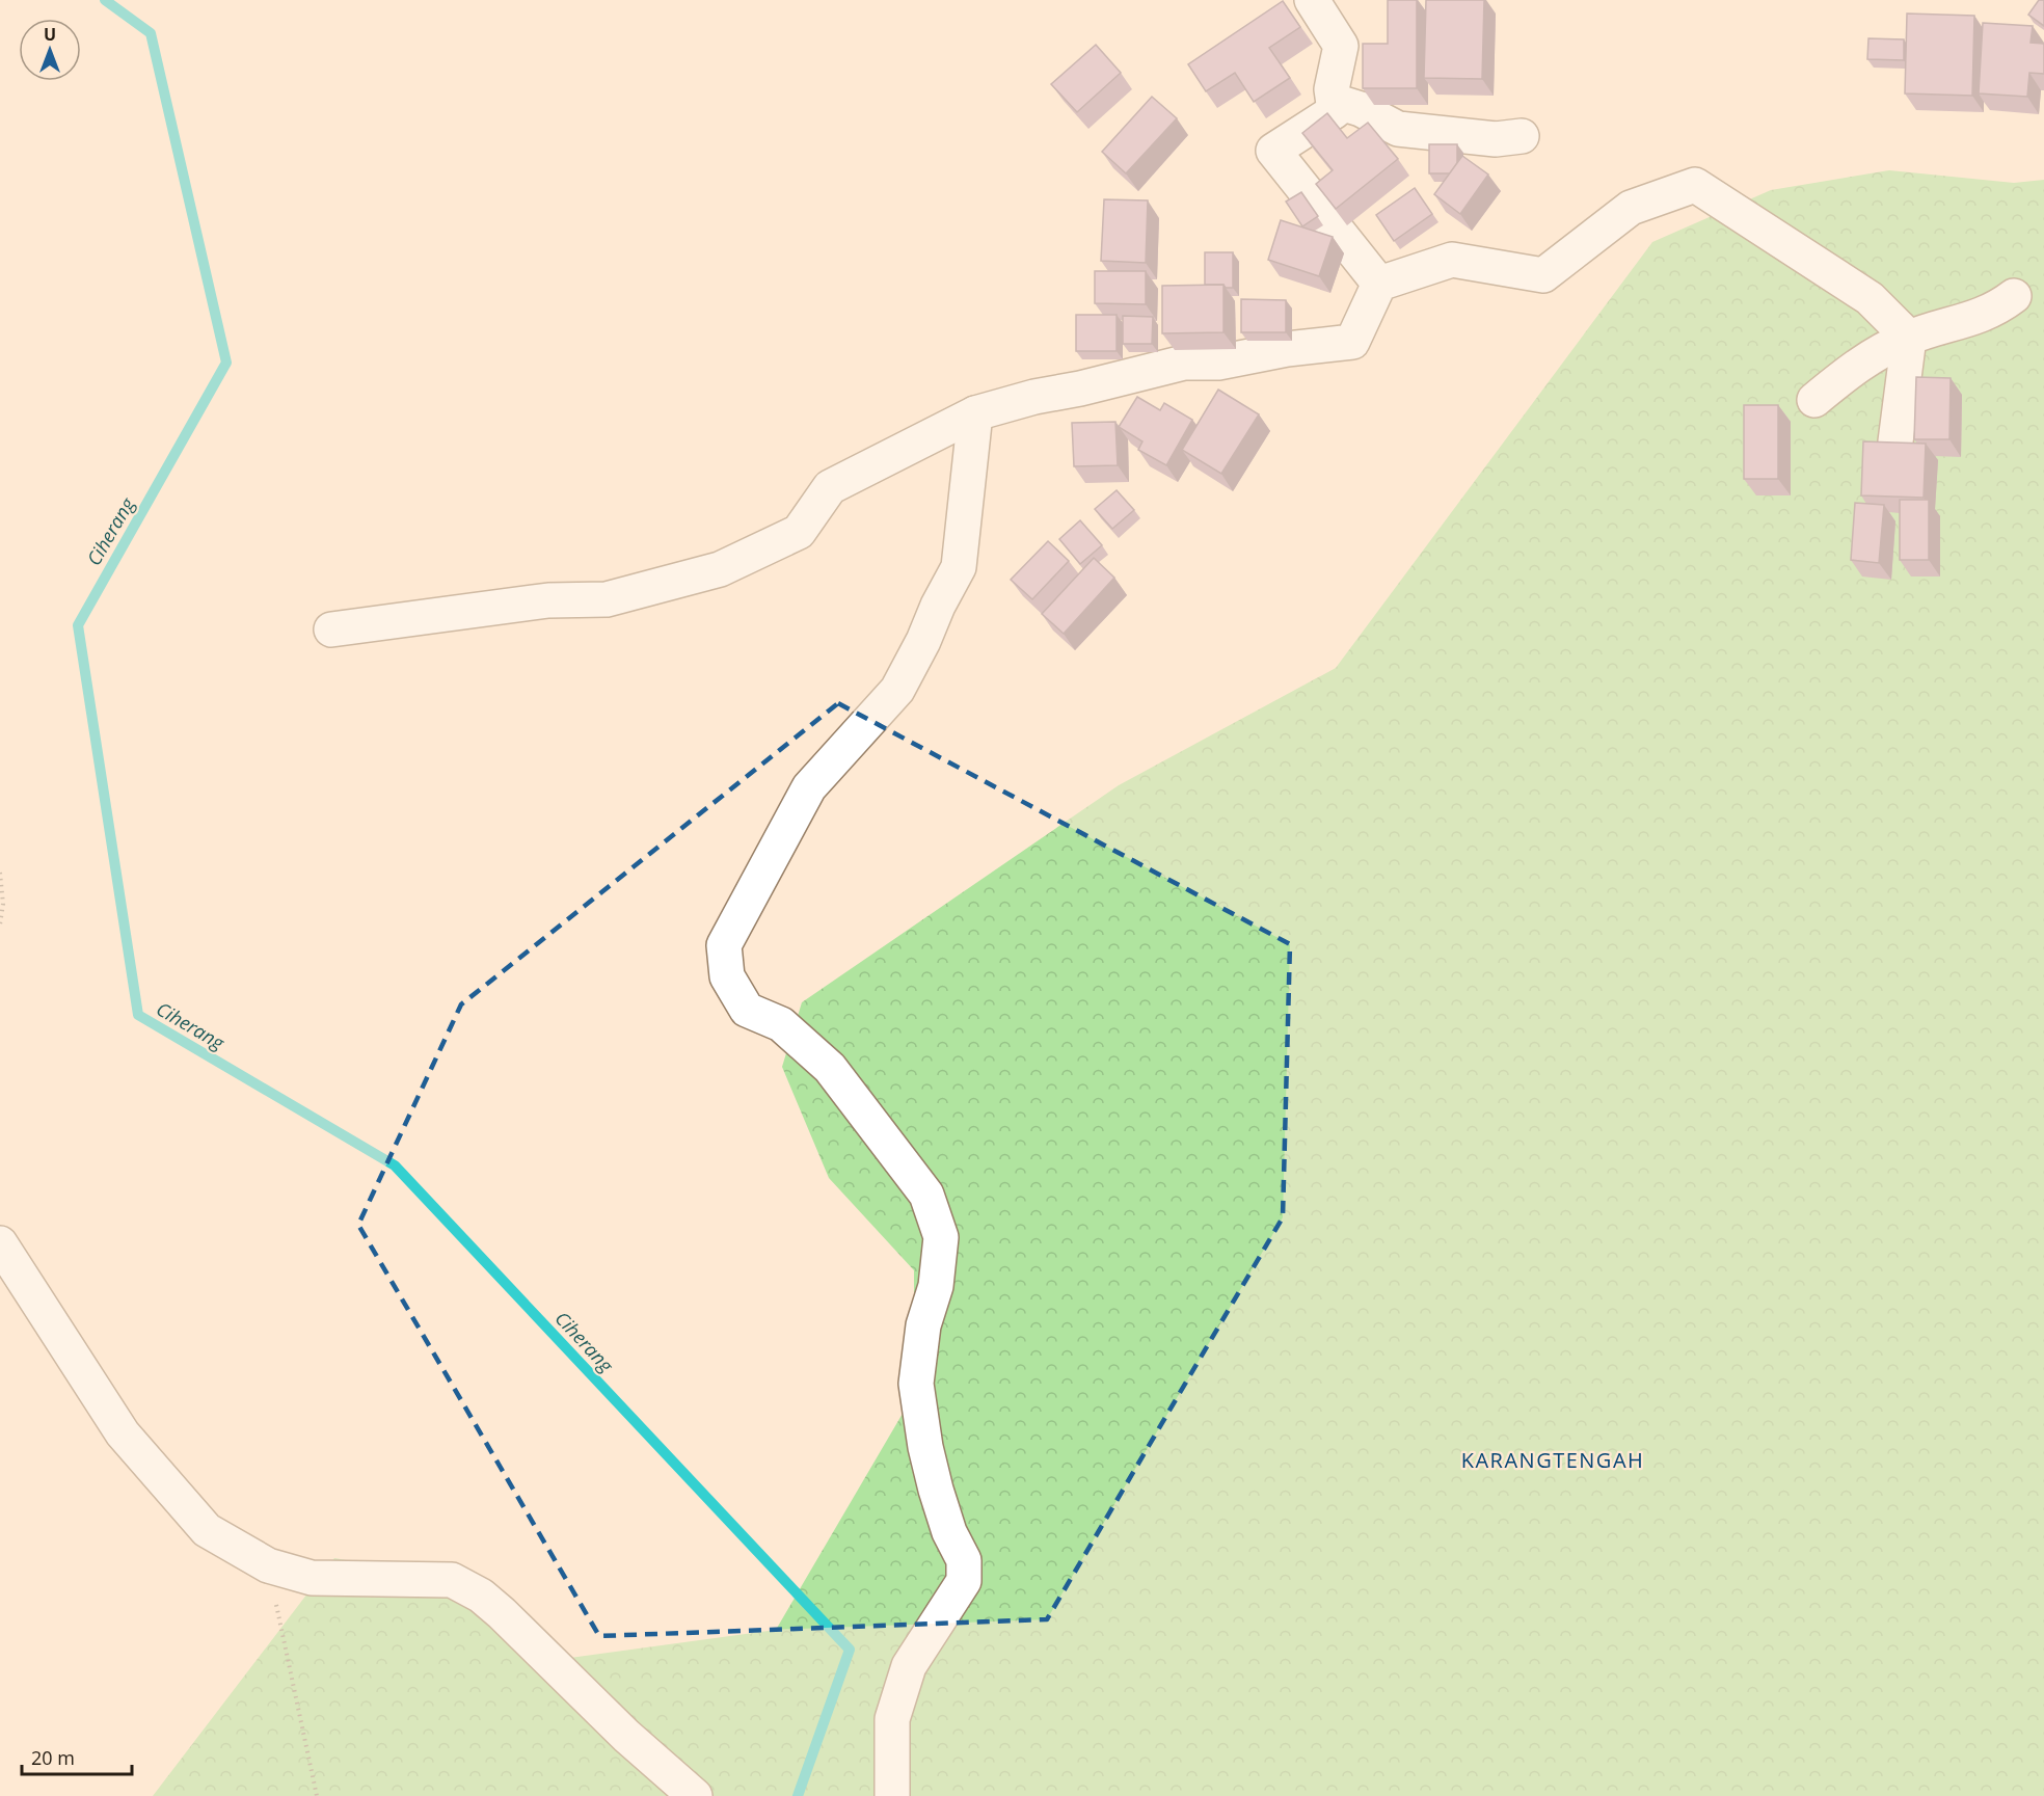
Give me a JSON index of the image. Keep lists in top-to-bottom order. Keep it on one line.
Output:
{"districts":["KARANGTENGAH"],"water":["Ciherang"],"scale_bar":"20 m","north":"top"}
